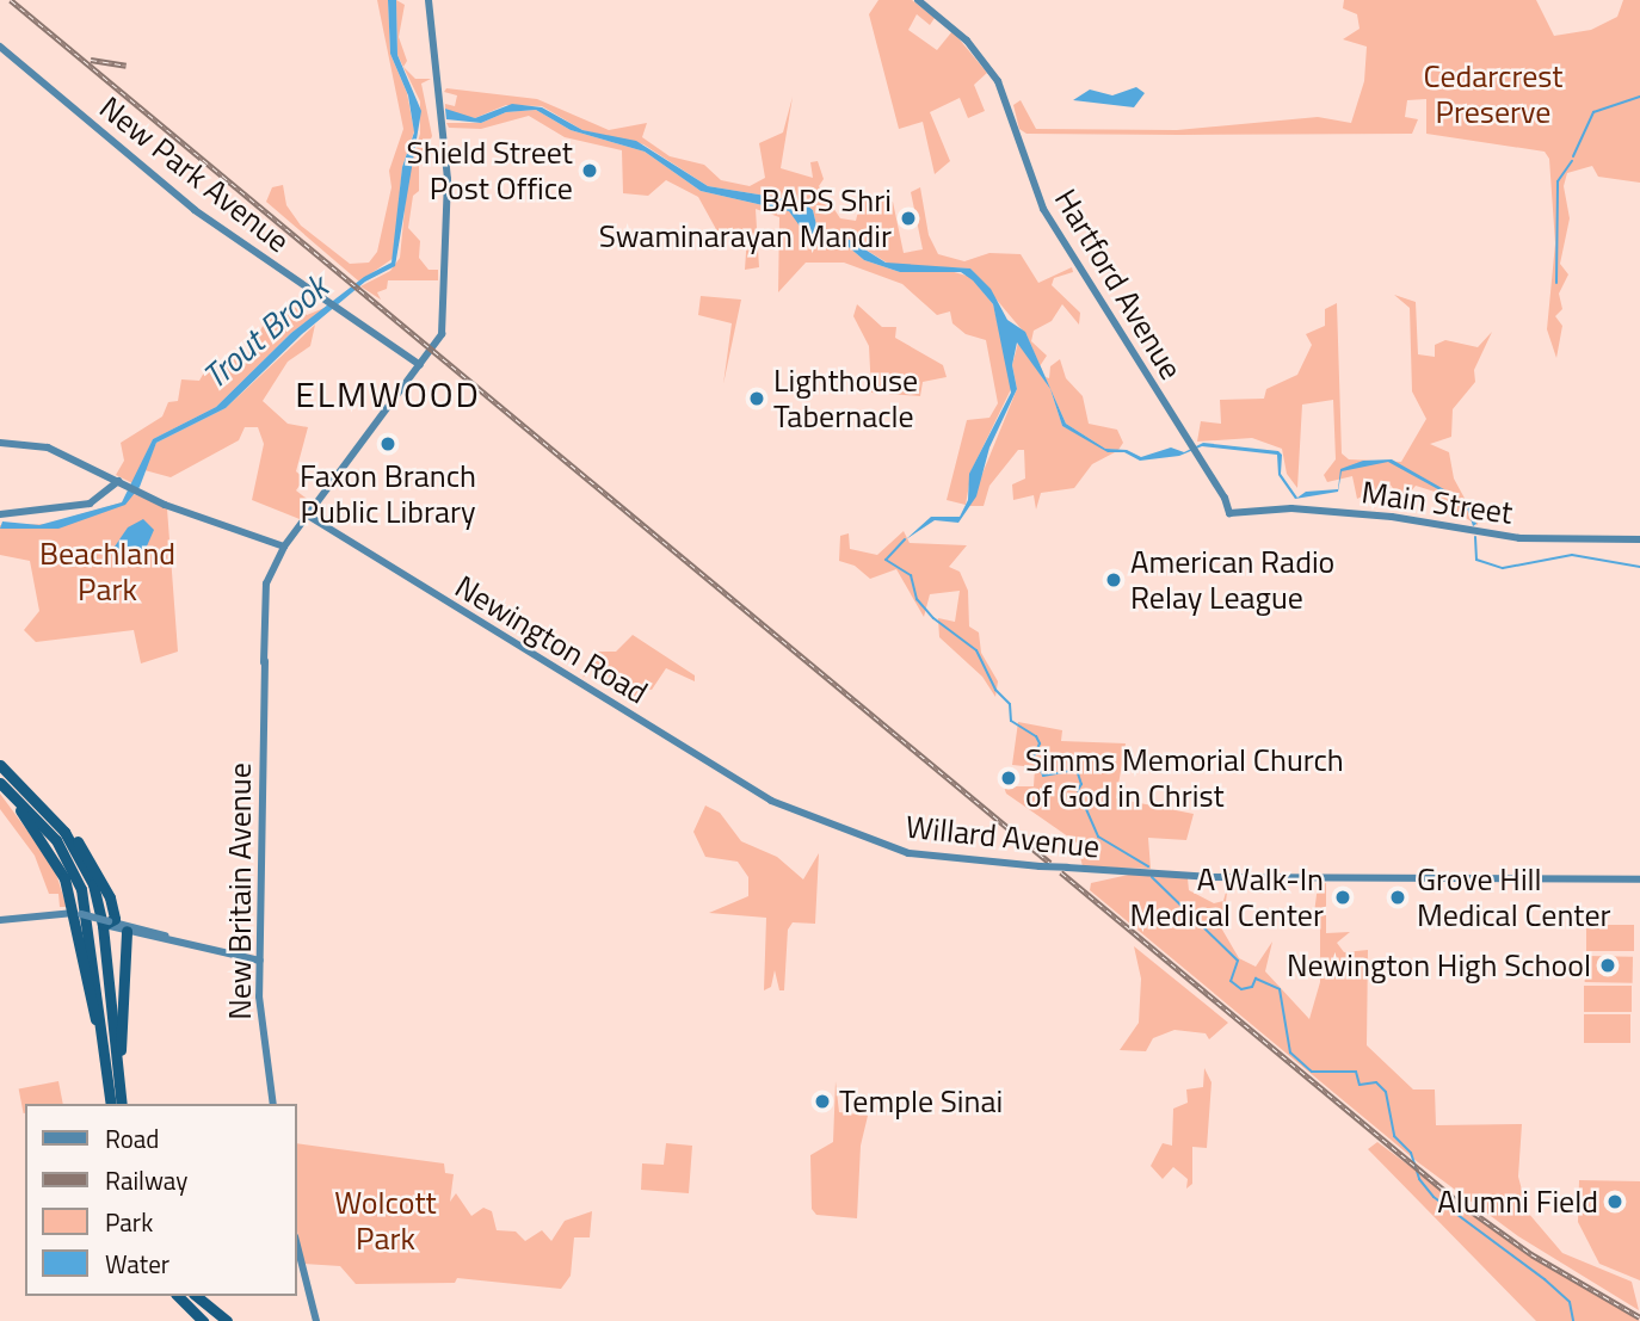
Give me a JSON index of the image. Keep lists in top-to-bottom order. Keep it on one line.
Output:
{"streets":{"main road":["New Park Avenue","Hartford Avenue","Main Street","Newington Road","Willard Avenue","New Britain Avenue"]},"crossings":[["New Park Avenue","New Britain Avenue"],["Hartford Avenue","Main Street"],["Newington Road","Willard Avenue"],["Newington Road","New Britain Avenue"]],"districts":["ELMWOOD"],"water":["Trout Brook"],"parks":["Cedarcrest Preserve","Beachland Park","Wolcott Park"],"places":["Shield Street Post Office","BAPS Shri Swaminarayan Mandir","Lighthouse Tabernacle","Faxon Branch Public Library","American Radio Relay League","Simms Memorial Church of God in Christ","A Walk-In Medical Center","Grove Hill Medical Center","Newington High School","Temple Sinai","Alumni Field"],"legend":["Road","Railway","Park","Water"]}
